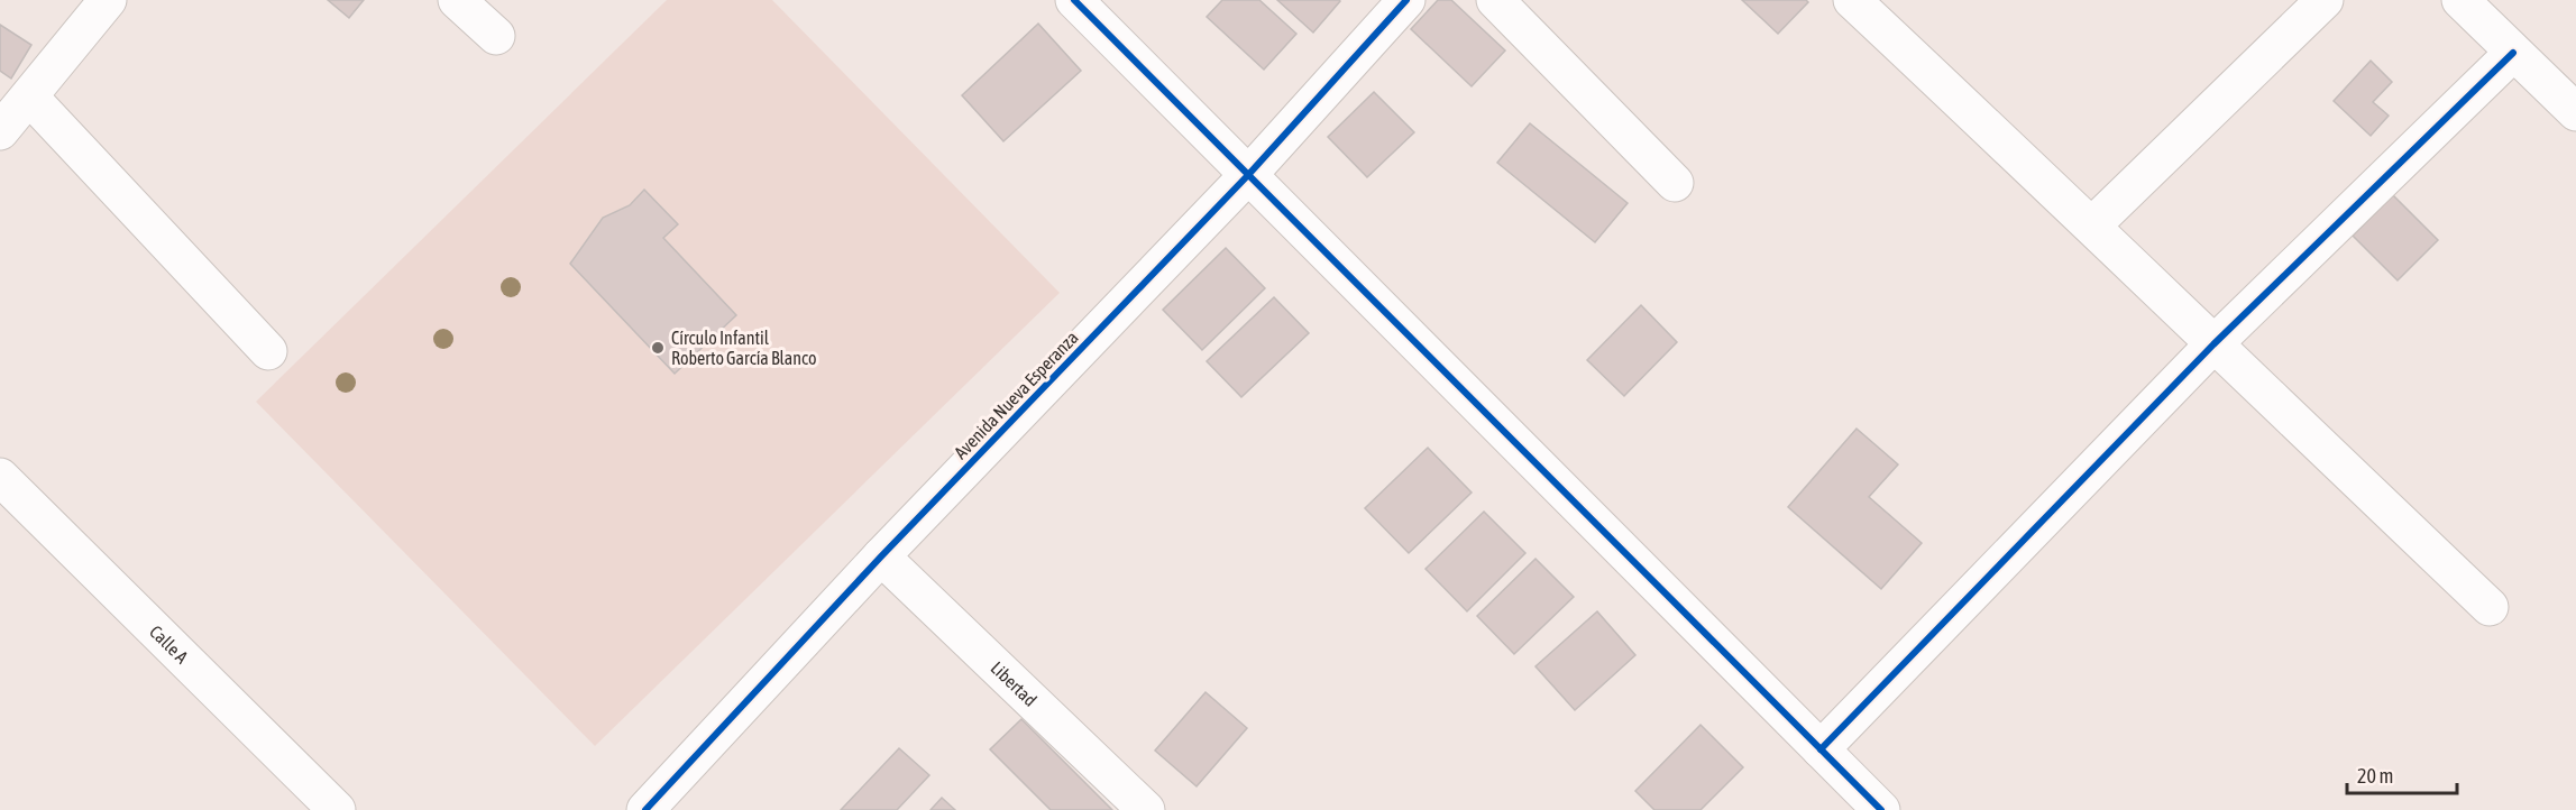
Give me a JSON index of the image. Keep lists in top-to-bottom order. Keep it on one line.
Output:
{"streets":{"street":["Avenida Nueva Esperanza","Calle A","Libertad"]},"crossings":[["Avenida Nueva Esperanza","Libertad"]],"places":["Círculo Infantil Roberto García Blanco"],"scale_bar":"20 m"}
